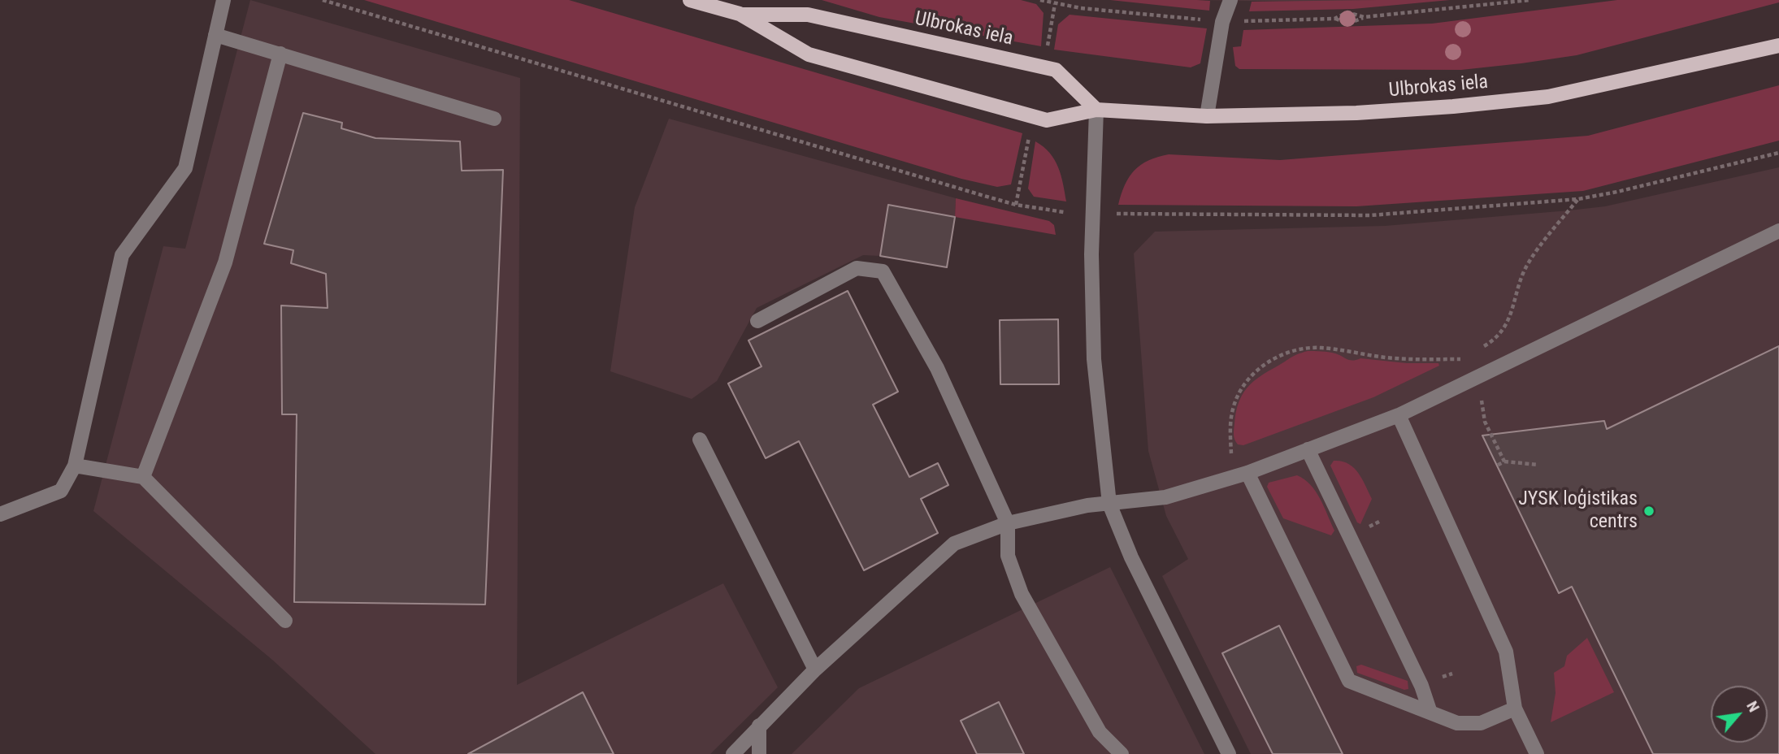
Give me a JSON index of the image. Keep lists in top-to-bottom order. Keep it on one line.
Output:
{"streets":{"main road":["Ulbrokas iela"]},"places":["JYSK loģistikas centrs"],"north":"top right"}
